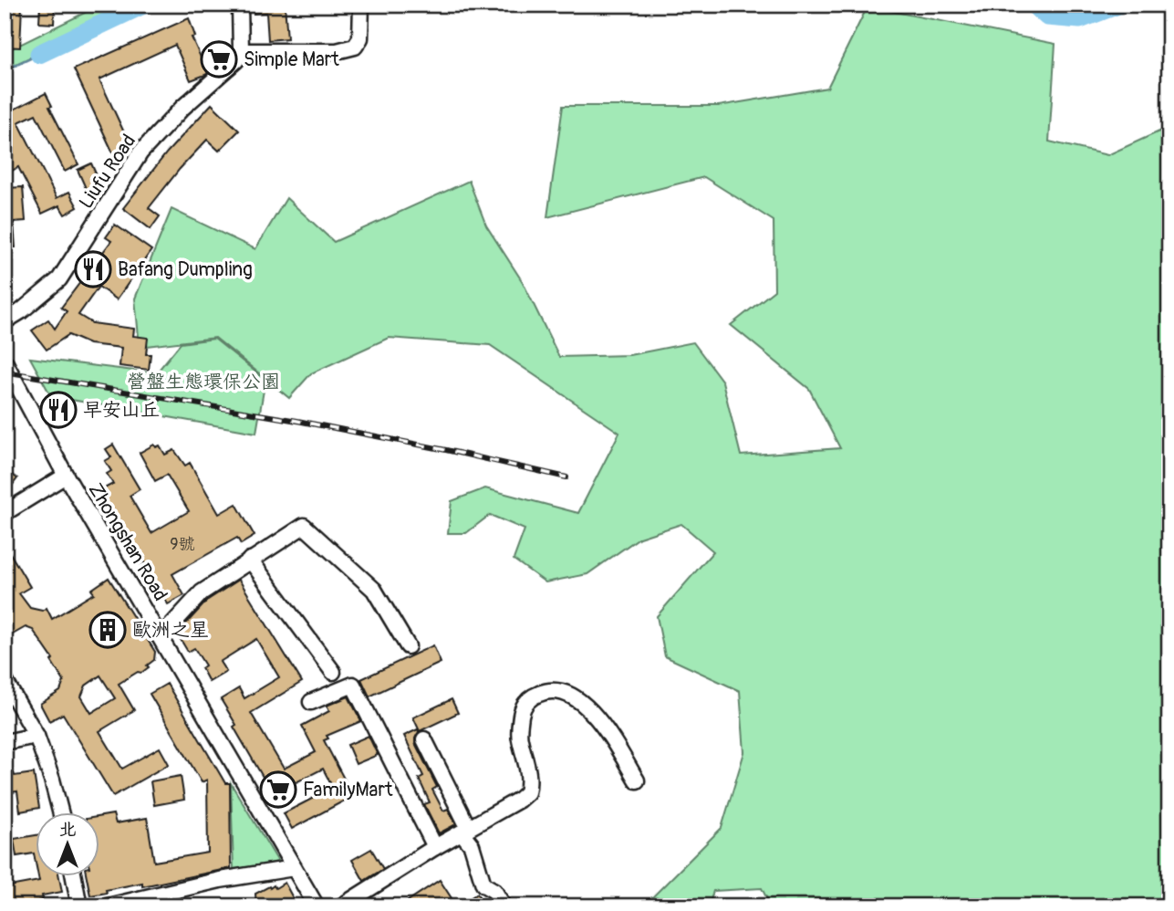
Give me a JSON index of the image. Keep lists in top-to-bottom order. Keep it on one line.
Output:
{"streets":{"street":["Liufu Road","Zhongshan Road"]},"parks":["營盤生態環保公園"],"places":{"supermarket":["Simple Mart","FamilyMart"],"restaurant":["Bafang Dumpling","早安山丘"],"building":["歐洲之星"]},"house_numbers":["9號"],"north":"top"}
